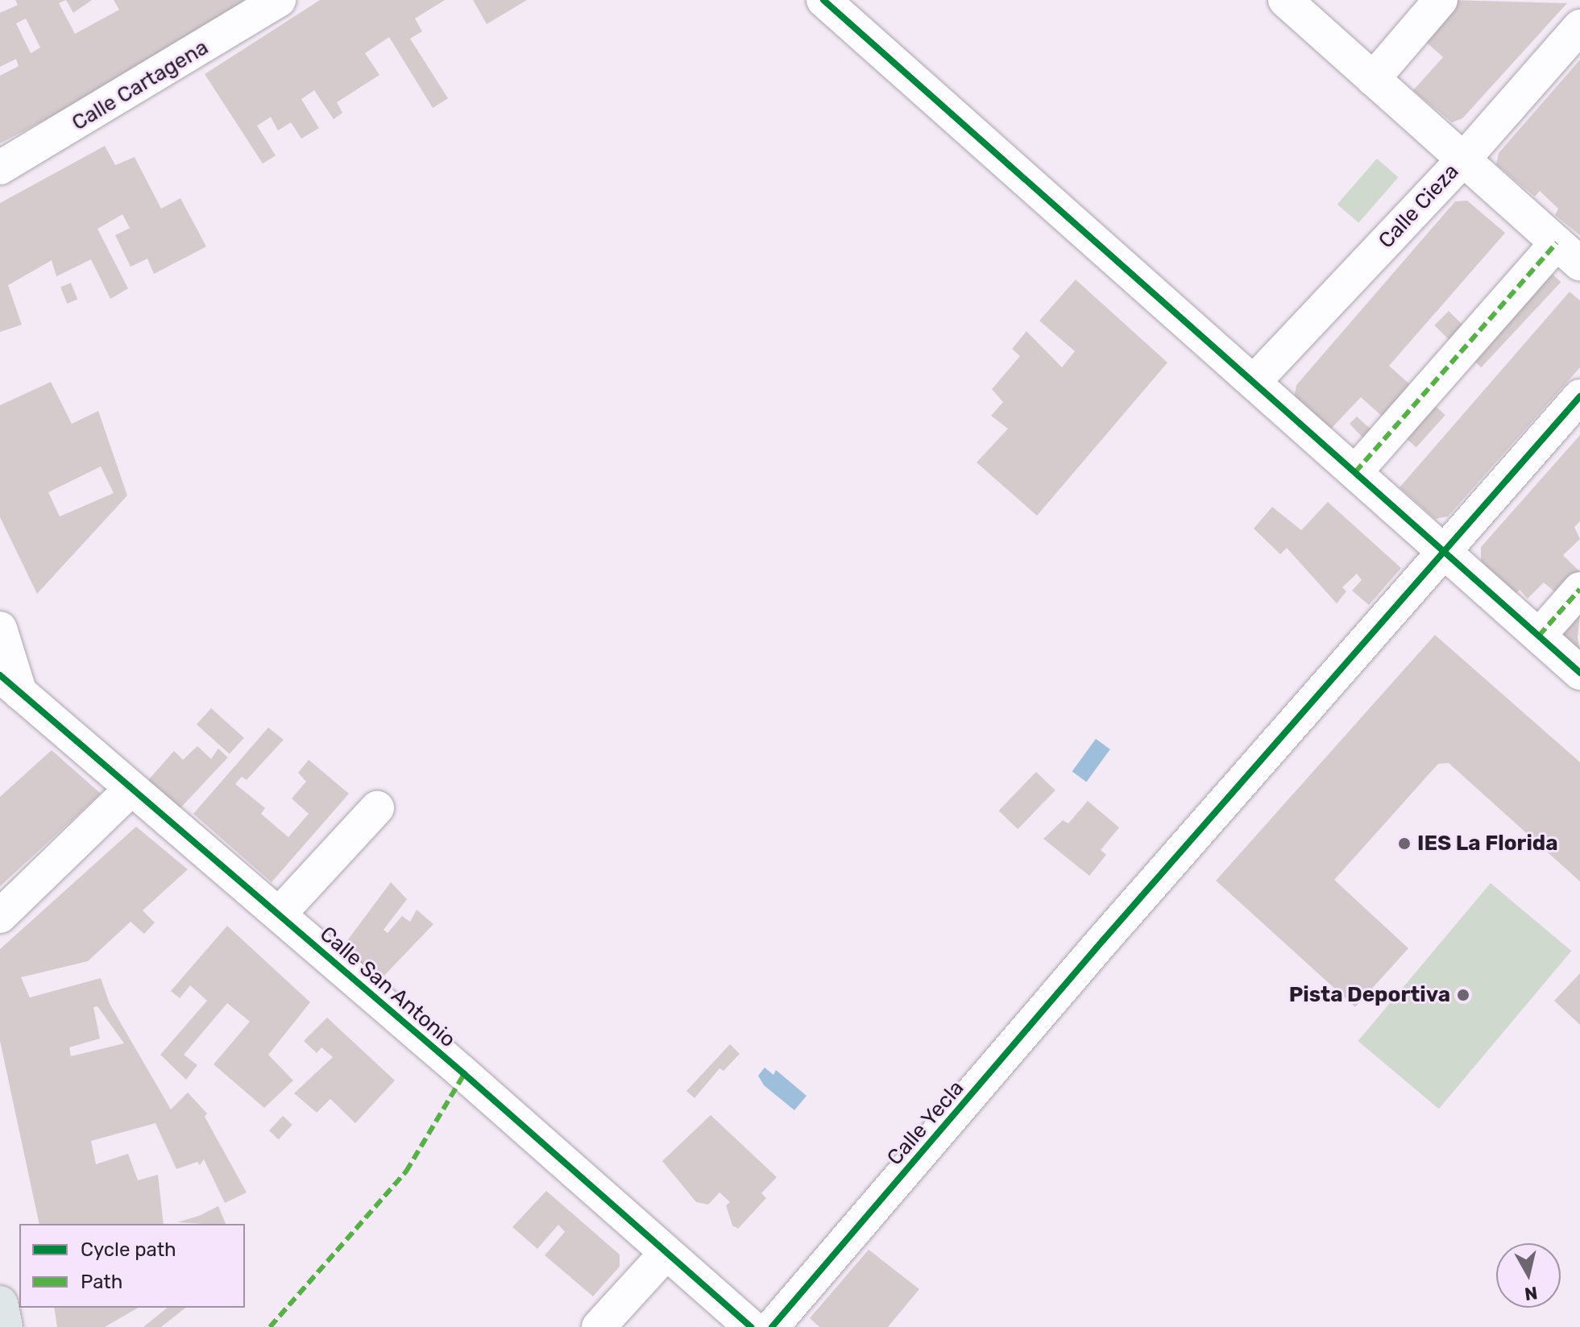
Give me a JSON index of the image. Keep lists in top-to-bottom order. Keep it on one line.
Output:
{"streets":{"street":["Calle Cartagena","Calle Cieza","Calle San Antonio","Calle Yecla"]},"places":["IES La Florida","Pista Deportiva"],"legend":["Cycle path","Path"],"north":"bottom"}
